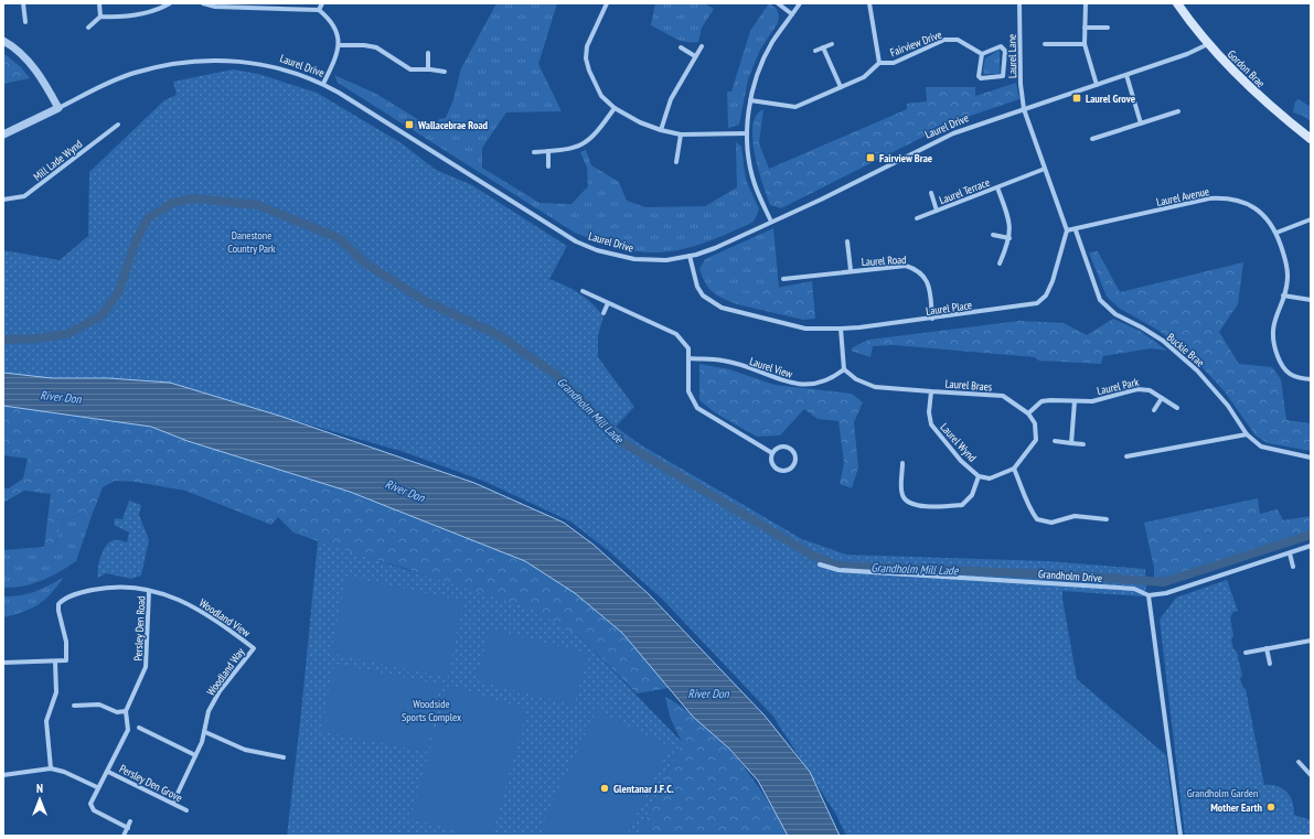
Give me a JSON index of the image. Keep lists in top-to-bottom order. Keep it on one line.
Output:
{"streets":{"main road":["Gordon Brae"],"street":["Fairview Drive","Laurel Lane","Laurel Drive","Mill Lade Wynd","Laurel Terrace","Laurel Avenue","Laurel Road","Laurel Place","Buckie Brae","Laurel View","Laurel Braes","Laurel Park","Laurel Wynd","Grandholm Drive","Woodland View","Persley Den Road","Woodland Way","Persley Den Grove"]},"crossings":[["Laurel Lane","Laurel Drive"],["Laurel Drive","Gordon Brae"],["Laurel Drive","Laurel Place"],["Laurel Avenue","Laurel Place"],["Laurel Avenue","Buckie Brae"],["Laurel Road","Laurel Place"],["Laurel View","Laurel Braes"],["Laurel Braes","Laurel Park"],["Laurel Braes","Laurel Wynd"],["Woodland View","Persley Den Road"],["Woodland View","Woodland Way"],["Persley Den Road","Persley Den Grove"],["Woodland Way","Persley Den Grove"]],"water":["River Don","Grandholm Mill Lade"],"parks":["Danestone Country Park","Woodside Sports Complex","Grandholm Garden"],"places":{"transit":["Laurel Grove","Wallacebrae Road","Fairview Brae"],"other":["Glentanar J.F.C.","Mother Earth"]},"north":"top"}
